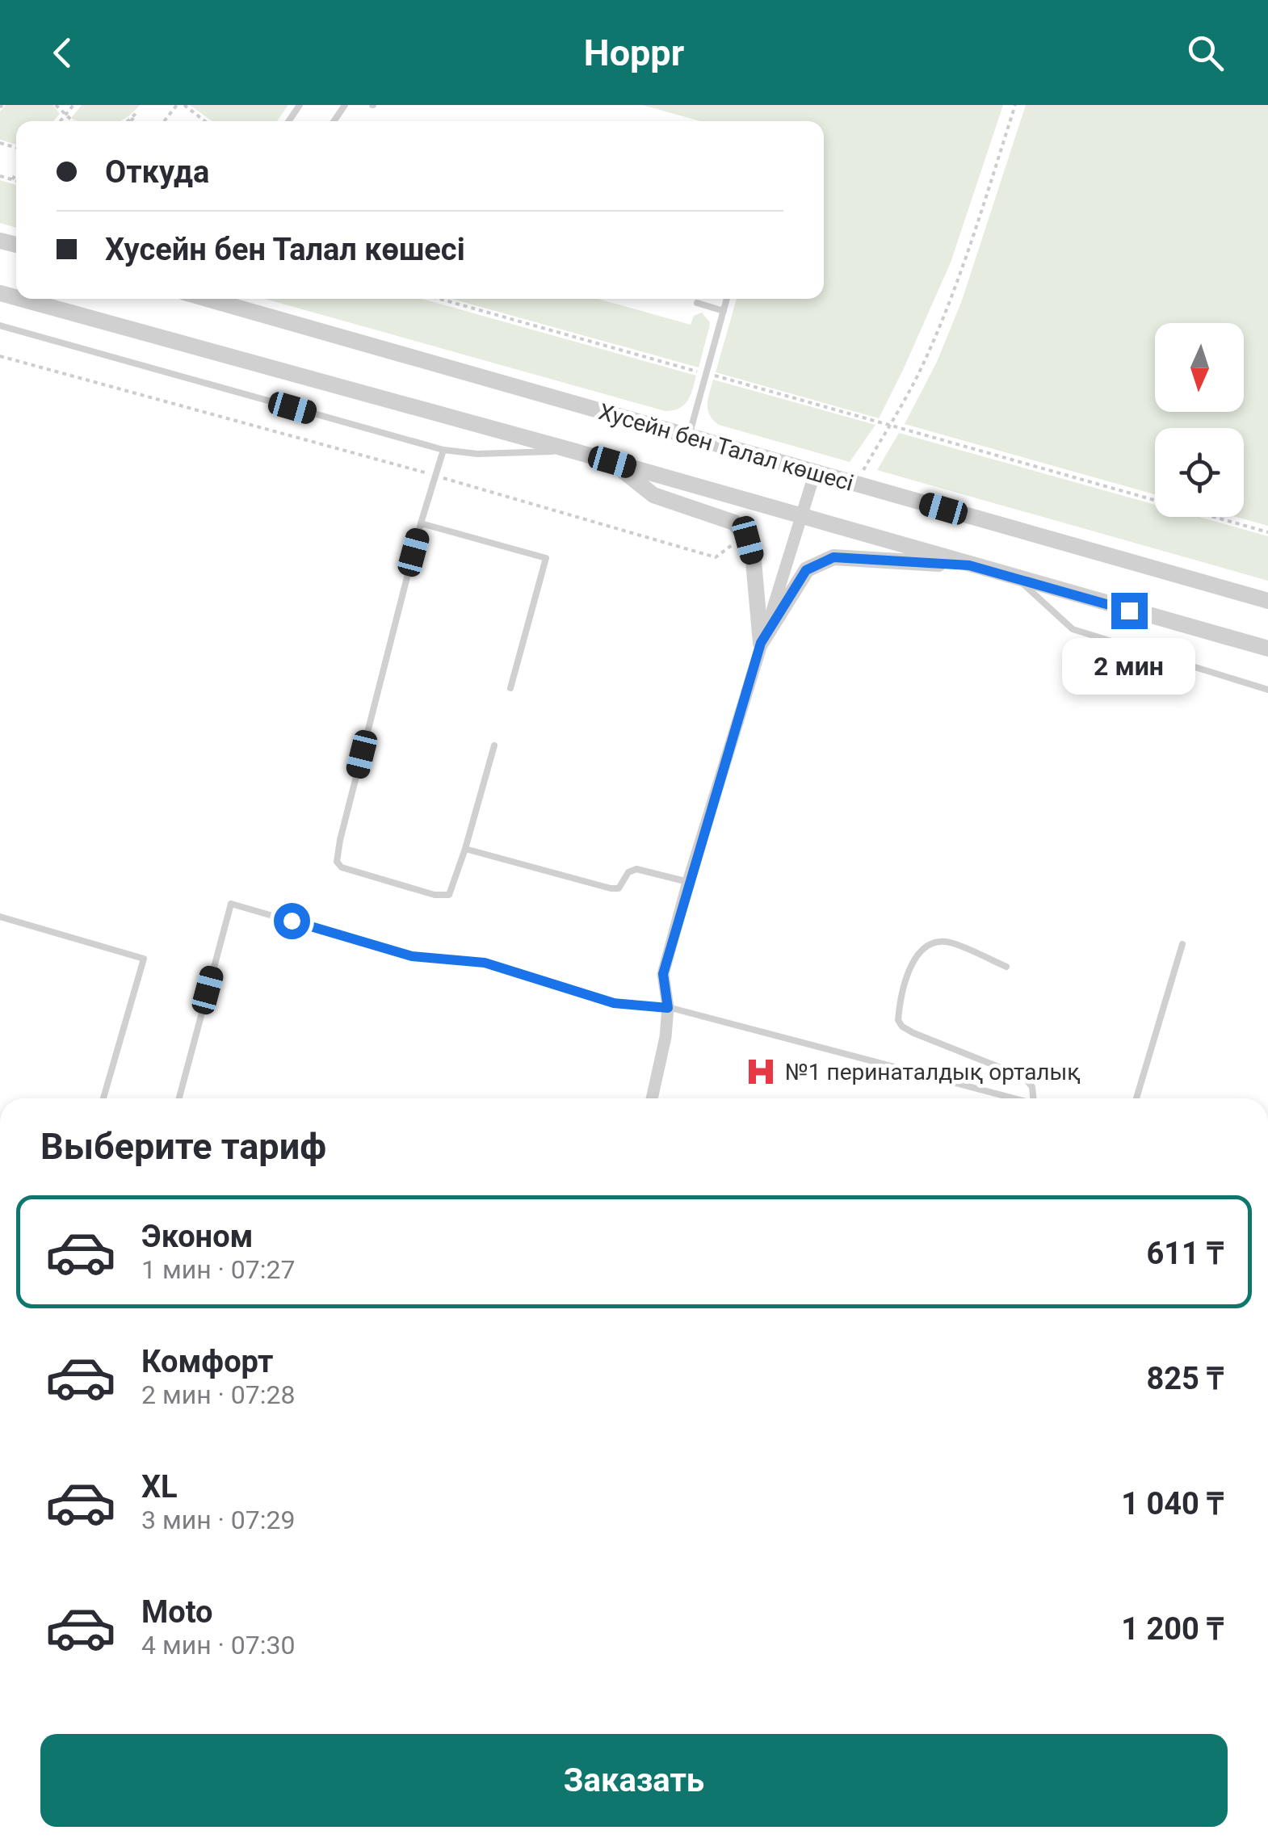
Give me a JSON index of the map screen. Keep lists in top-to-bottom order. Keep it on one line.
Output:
{"streets":{"street":["Хусейн бен Талал көшесі"]},"places":{"hospital":["№1 перинаталдық орталық"]},"north":"bottom","page":{"header":"Hoppr","banner":["Откуда","Хусейн бен Талал көшесі"],"bubble":"2 мин","heading":"Выберите тариф","list":[{"name":"Эконом","note":"1 мин · 07:27","value":"611 ₸"},{"name":"Комфорт","note":"2 мин · 07:28","value":"825 ₸"},{"name":"XL","note":"3 мин · 07:29","value":"1 040 ₸"},{"name":"Moto","note":"4 мин · 07:30","value":"1 200 ₸"}],"buttons":"Заказать"}}
